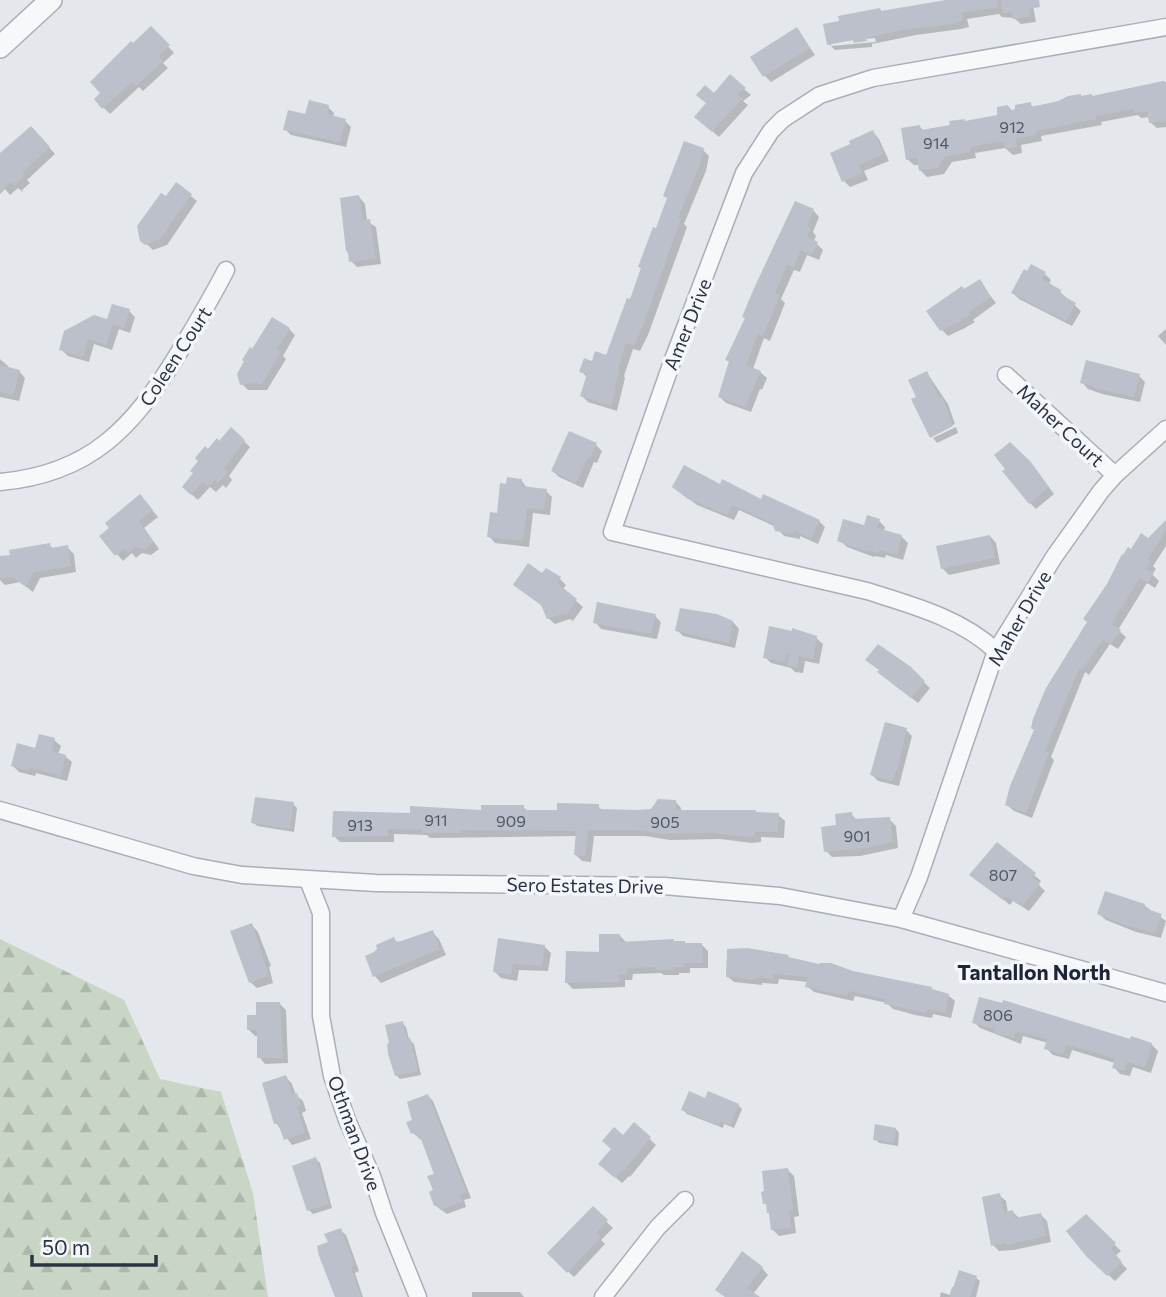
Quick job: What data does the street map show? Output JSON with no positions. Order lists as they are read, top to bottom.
{
  "streets": {
    "street": [
      "Amer Drive",
      "Coleen Court",
      "Maher Court",
      "Maher Drive",
      "Sero Estates Drive",
      "Othman Drive"
    ]
  },
  "crossings": [
    ["Amer Drive", "Maher Drive"],
    ["Maher Court", "Maher Drive"],
    ["Maher Drive", "Sero Estates Drive"],
    ["Sero Estates Drive", "Othman Drive"]
  ],
  "districts": ["Tantallon North"],
  "house_numbers": [
    "912",
    "914",
    "911",
    "909",
    "905",
    "913",
    "901",
    "807",
    "806"
  ],
  "scale_bar": "50 m"
}
